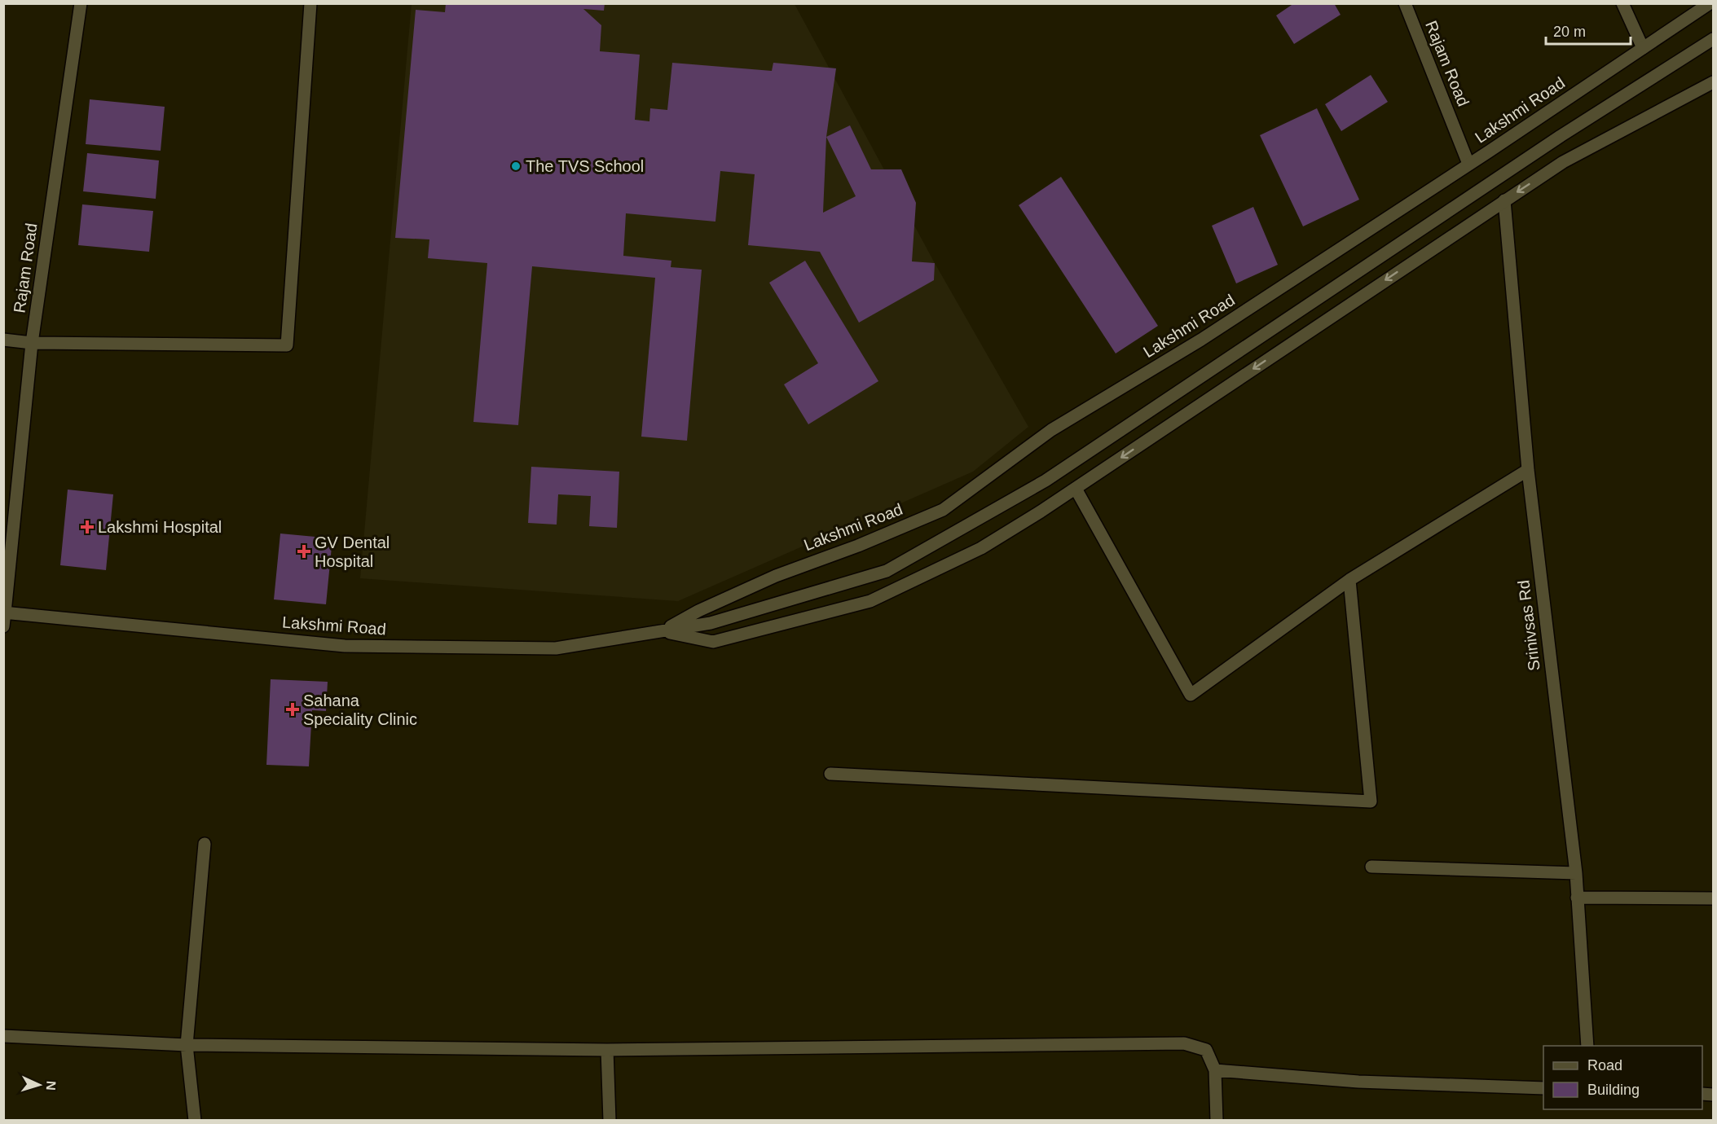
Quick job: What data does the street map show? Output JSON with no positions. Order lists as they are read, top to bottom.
{
  "streets": {
    "street": ["Rajam Road", "Lakshmi Road", "Srinivsas Rd"]
  },
  "crossings": [
    ["Rajam Road", "Lakshmi Road"],
    ["Lakshmi Road", "Srinivsas Rd"]
  ],
  "places": {
    "other": ["The TVS School"],
    "health": ["Lakshmi Hospital", "GV Dental Hospital", "Sahana Speciality Clinic"]
  },
  "legend": ["Road", "Building"],
  "scale_bar": "20 m",
  "north": "right"
}
